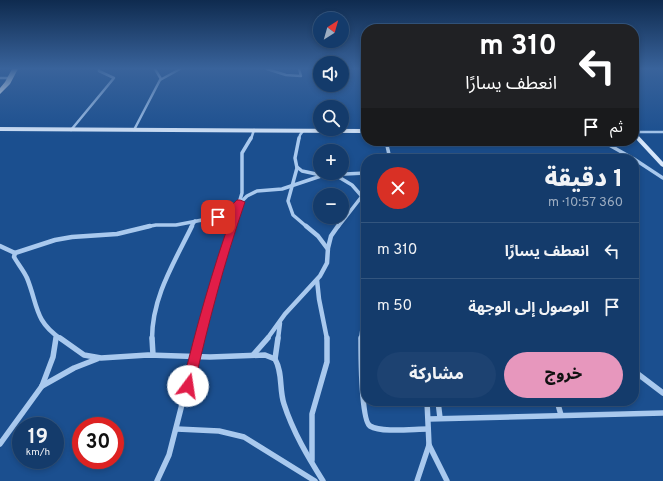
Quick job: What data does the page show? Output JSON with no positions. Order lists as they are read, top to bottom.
{
  "north": "top right",
  "page": {
    "map_buttons": ["+", "−"],
    "turn": ["310 m", "انعطف يسارًا"],
    "then": "ثم",
    "heading": ["1 دقيقة", "360 m · 10:57"],
    "list": [
      {
        "name": "انعطف يسارًا",
        "value": "310 m"
      },
      {
        "name": "الوصول إلى الوجهة",
        "value": "50 m"
      }
    ],
    "buttons": ["خروج", "مشاركة"],
    "speed": "19 km/h",
    "limit": "30"
  }
}
